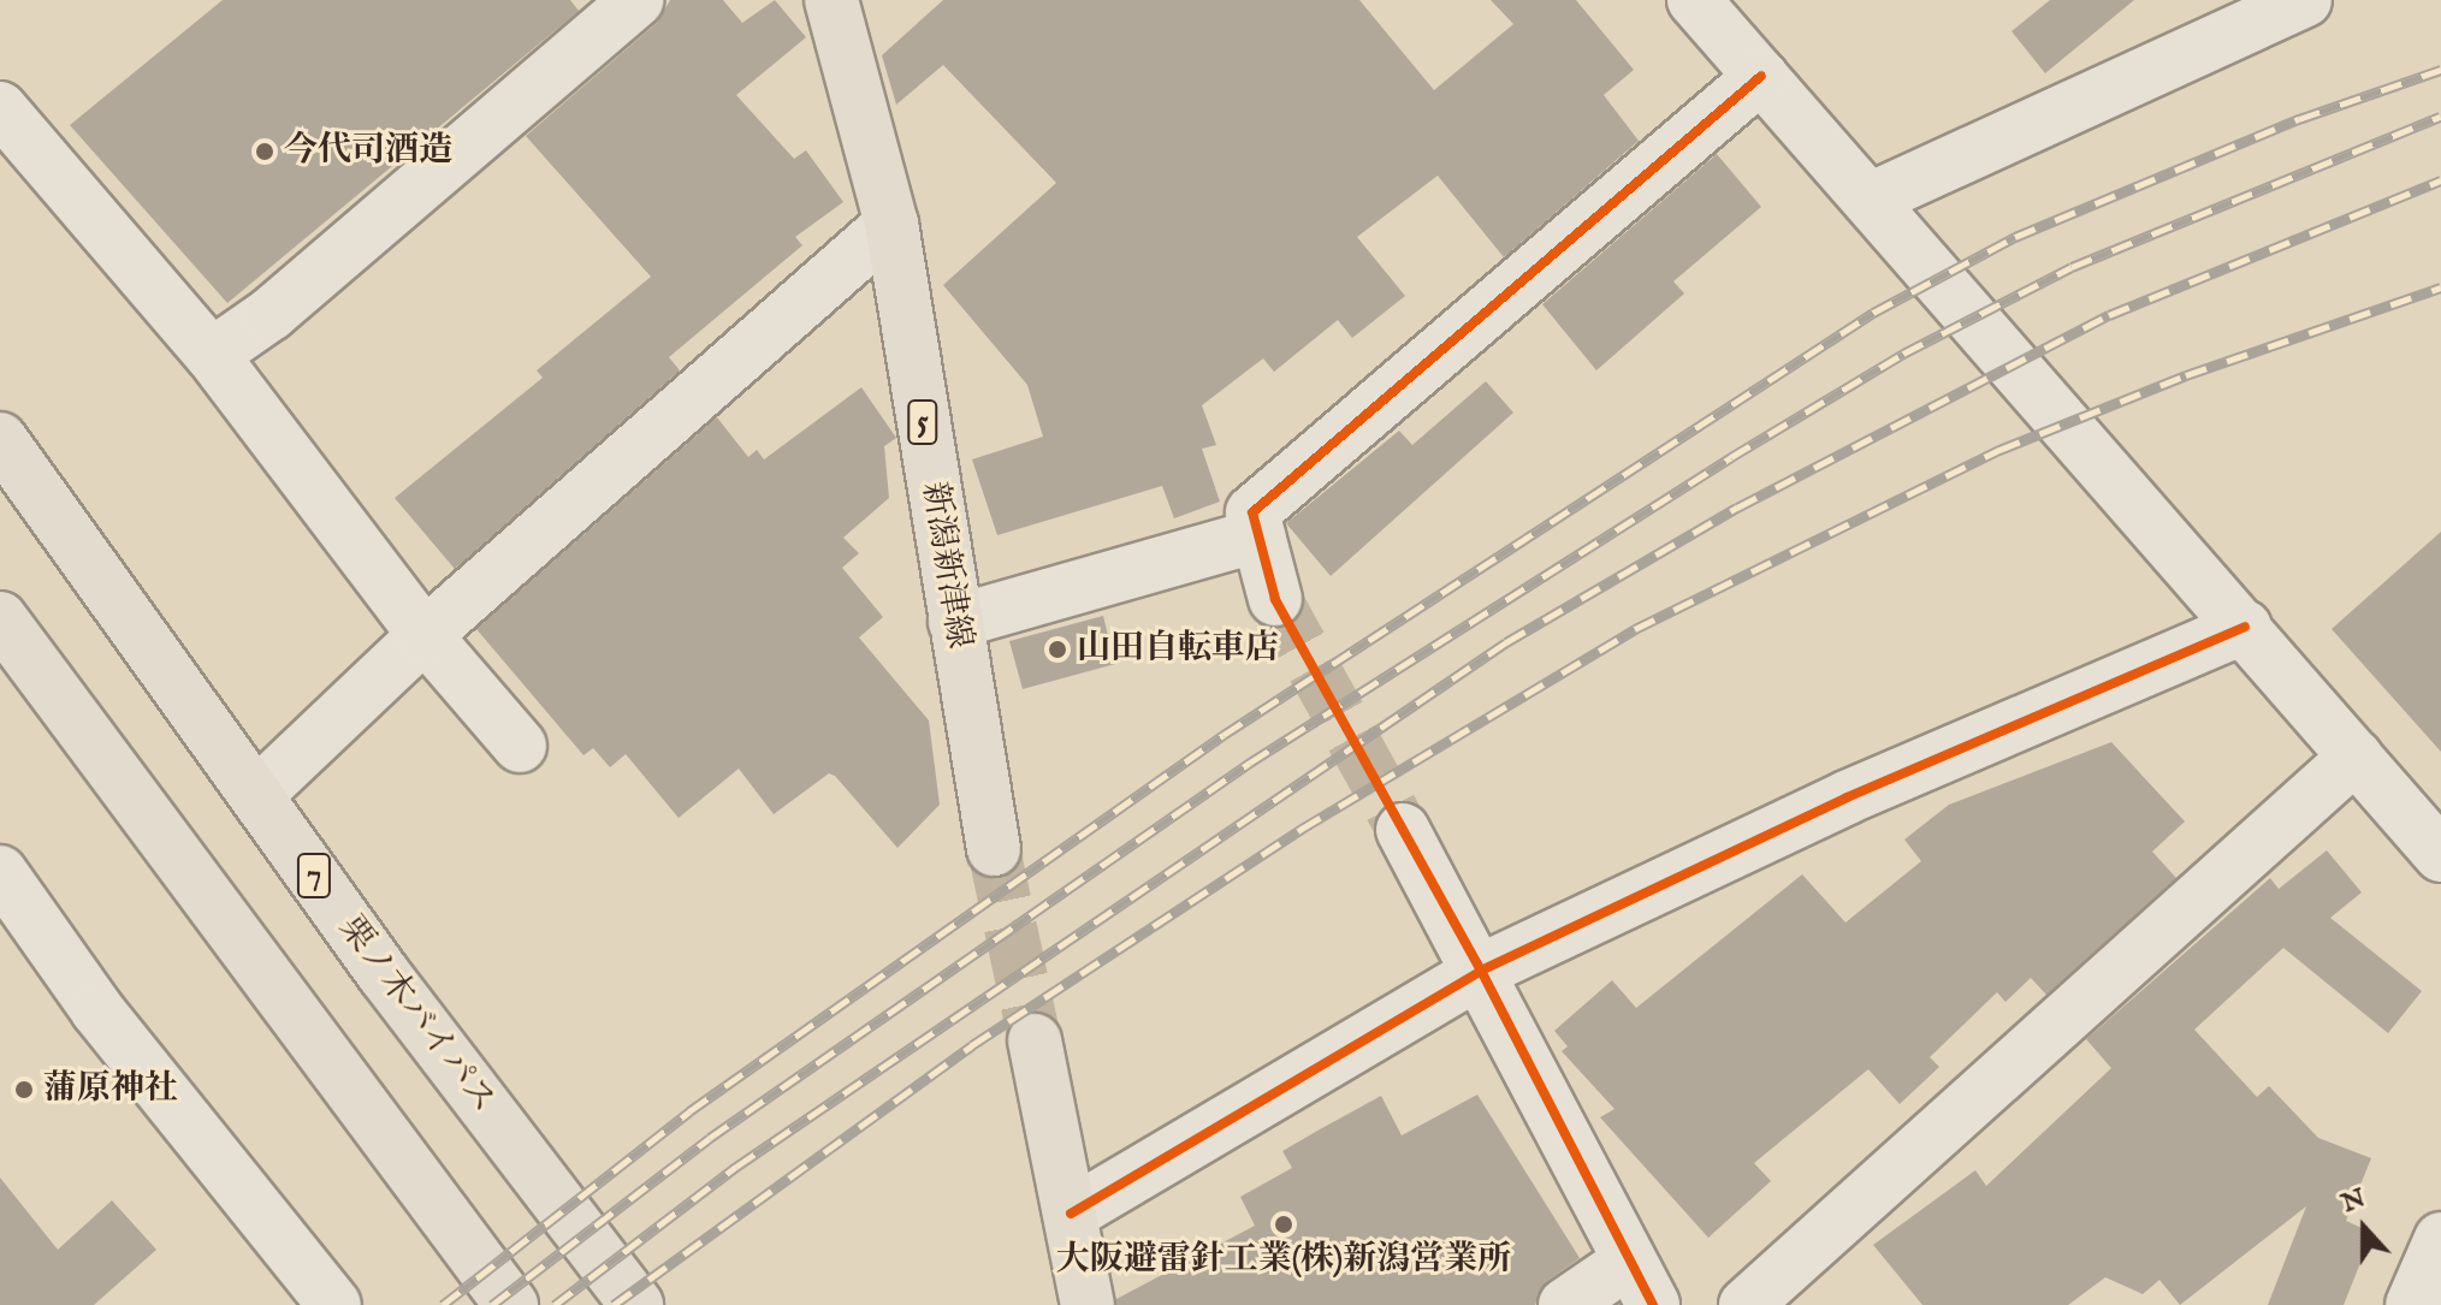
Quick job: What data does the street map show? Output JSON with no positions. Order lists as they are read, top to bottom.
{
  "streets": {
    "main road": [
      "5",
      "新潟新津線",
      "7",
      "栗ノ木バイパス"
    ]
  },
  "places": [
    "今代司酒造",
    "山田自転車店",
    "蒲原神社",
    "大阪避雷針工業(株)新潟営業所"
  ],
  "north": "top"
}
